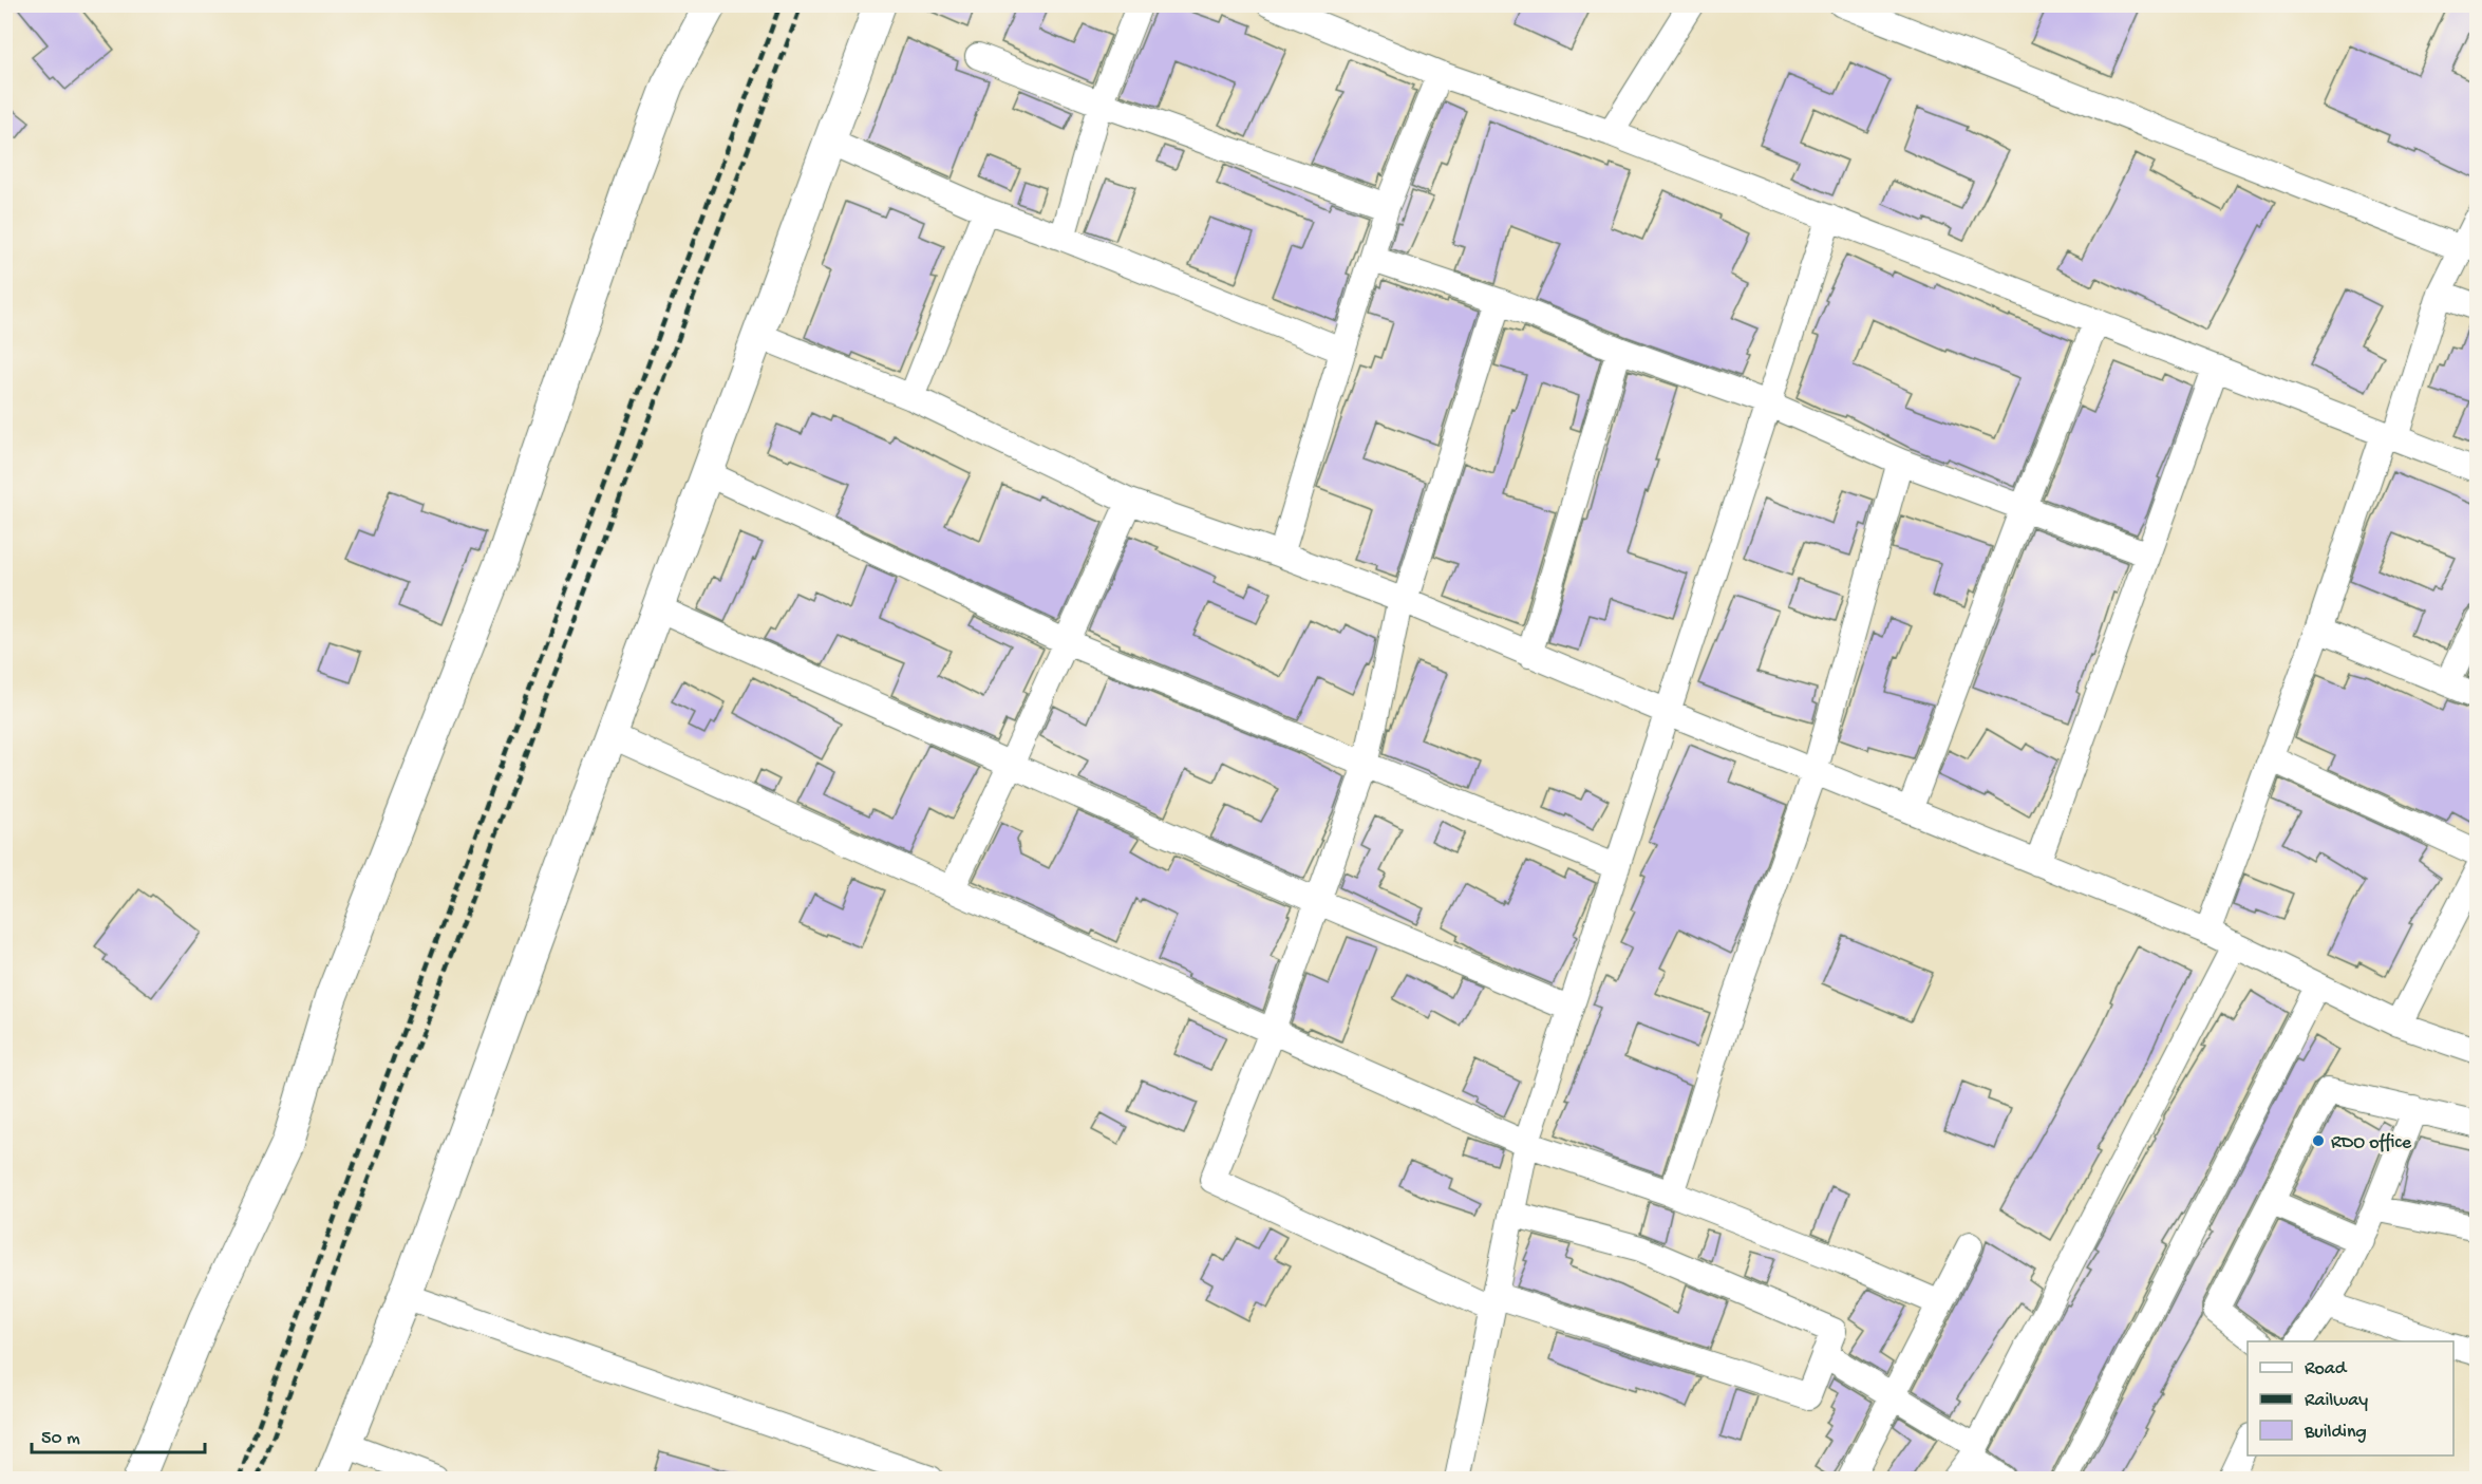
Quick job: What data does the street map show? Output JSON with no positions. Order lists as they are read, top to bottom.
{
  "places": ["RDO office"],
  "legend": ["Road", "Railway", "Building"],
  "scale_bar": "50 m"
}
